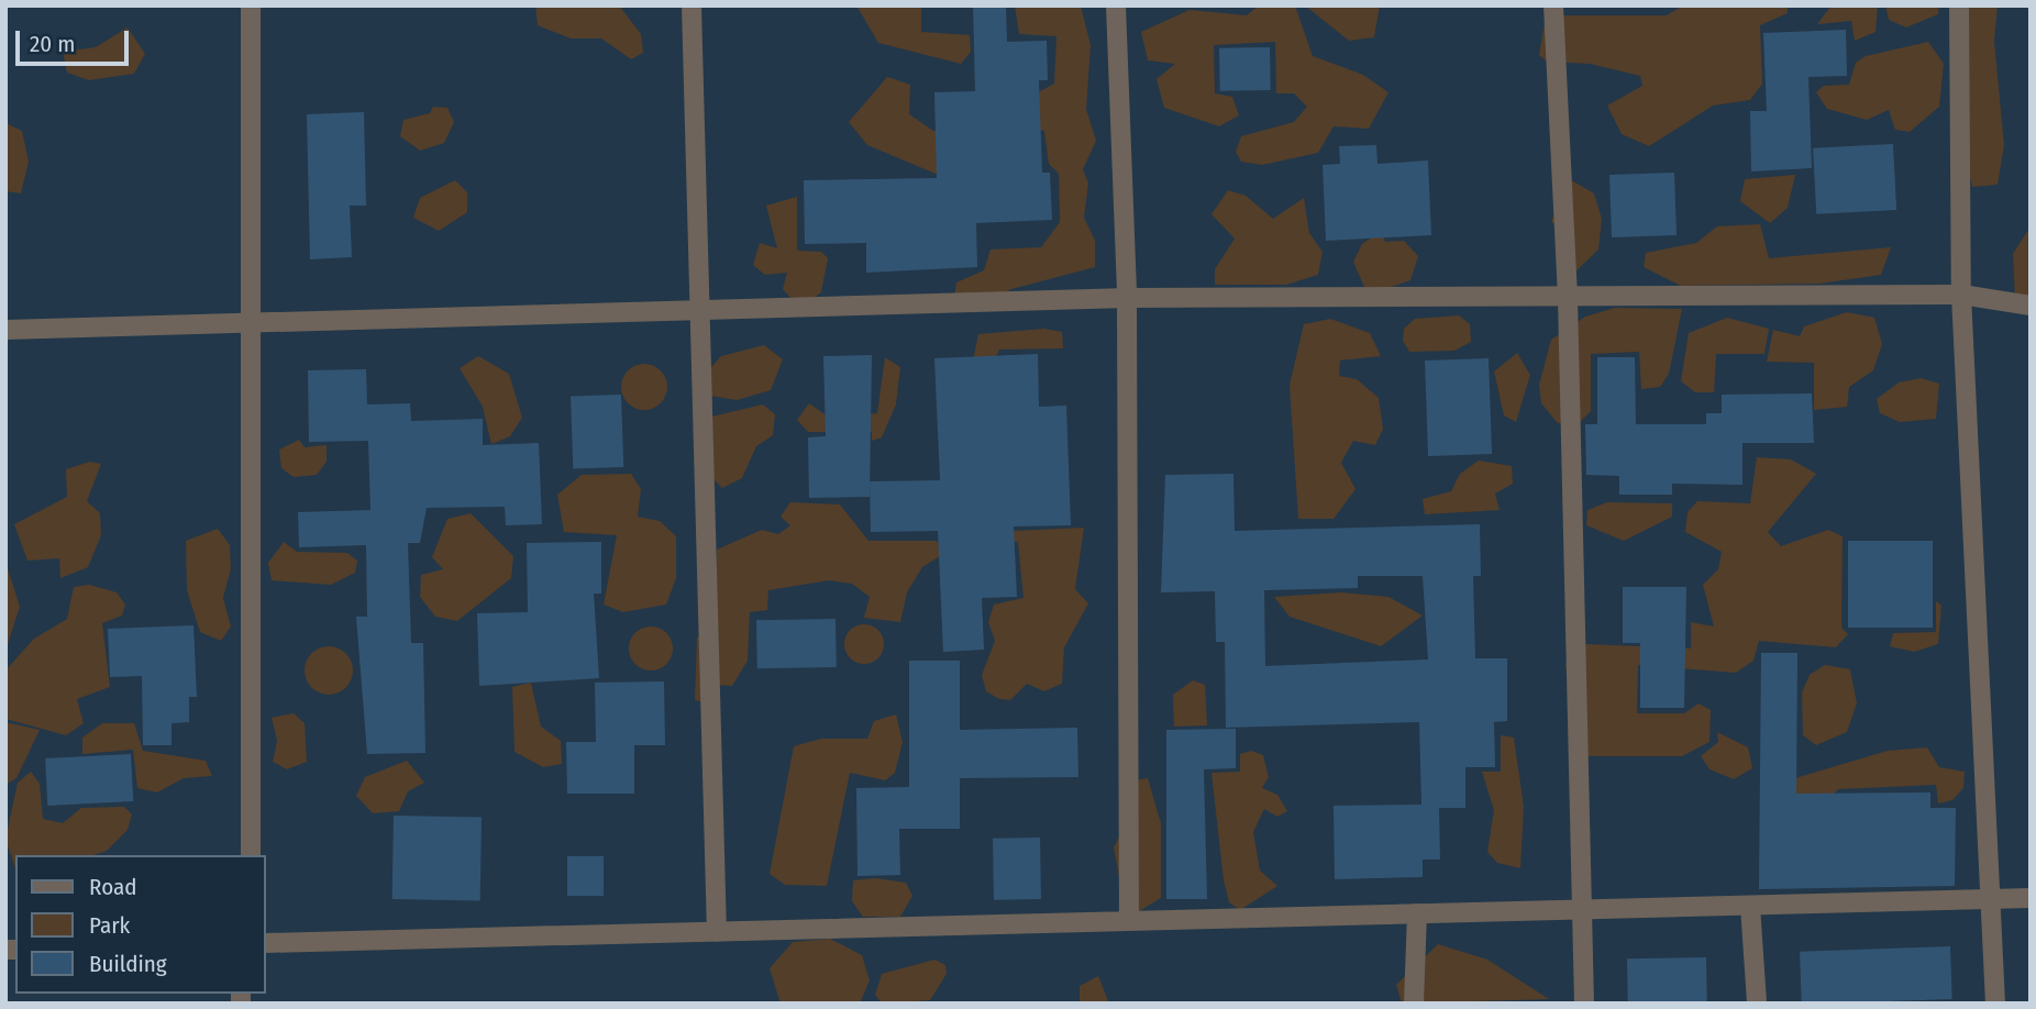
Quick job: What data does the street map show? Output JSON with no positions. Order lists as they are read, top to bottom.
{
  "legend": ["Road", "Park", "Building"],
  "scale_bar": "20 m"
}
